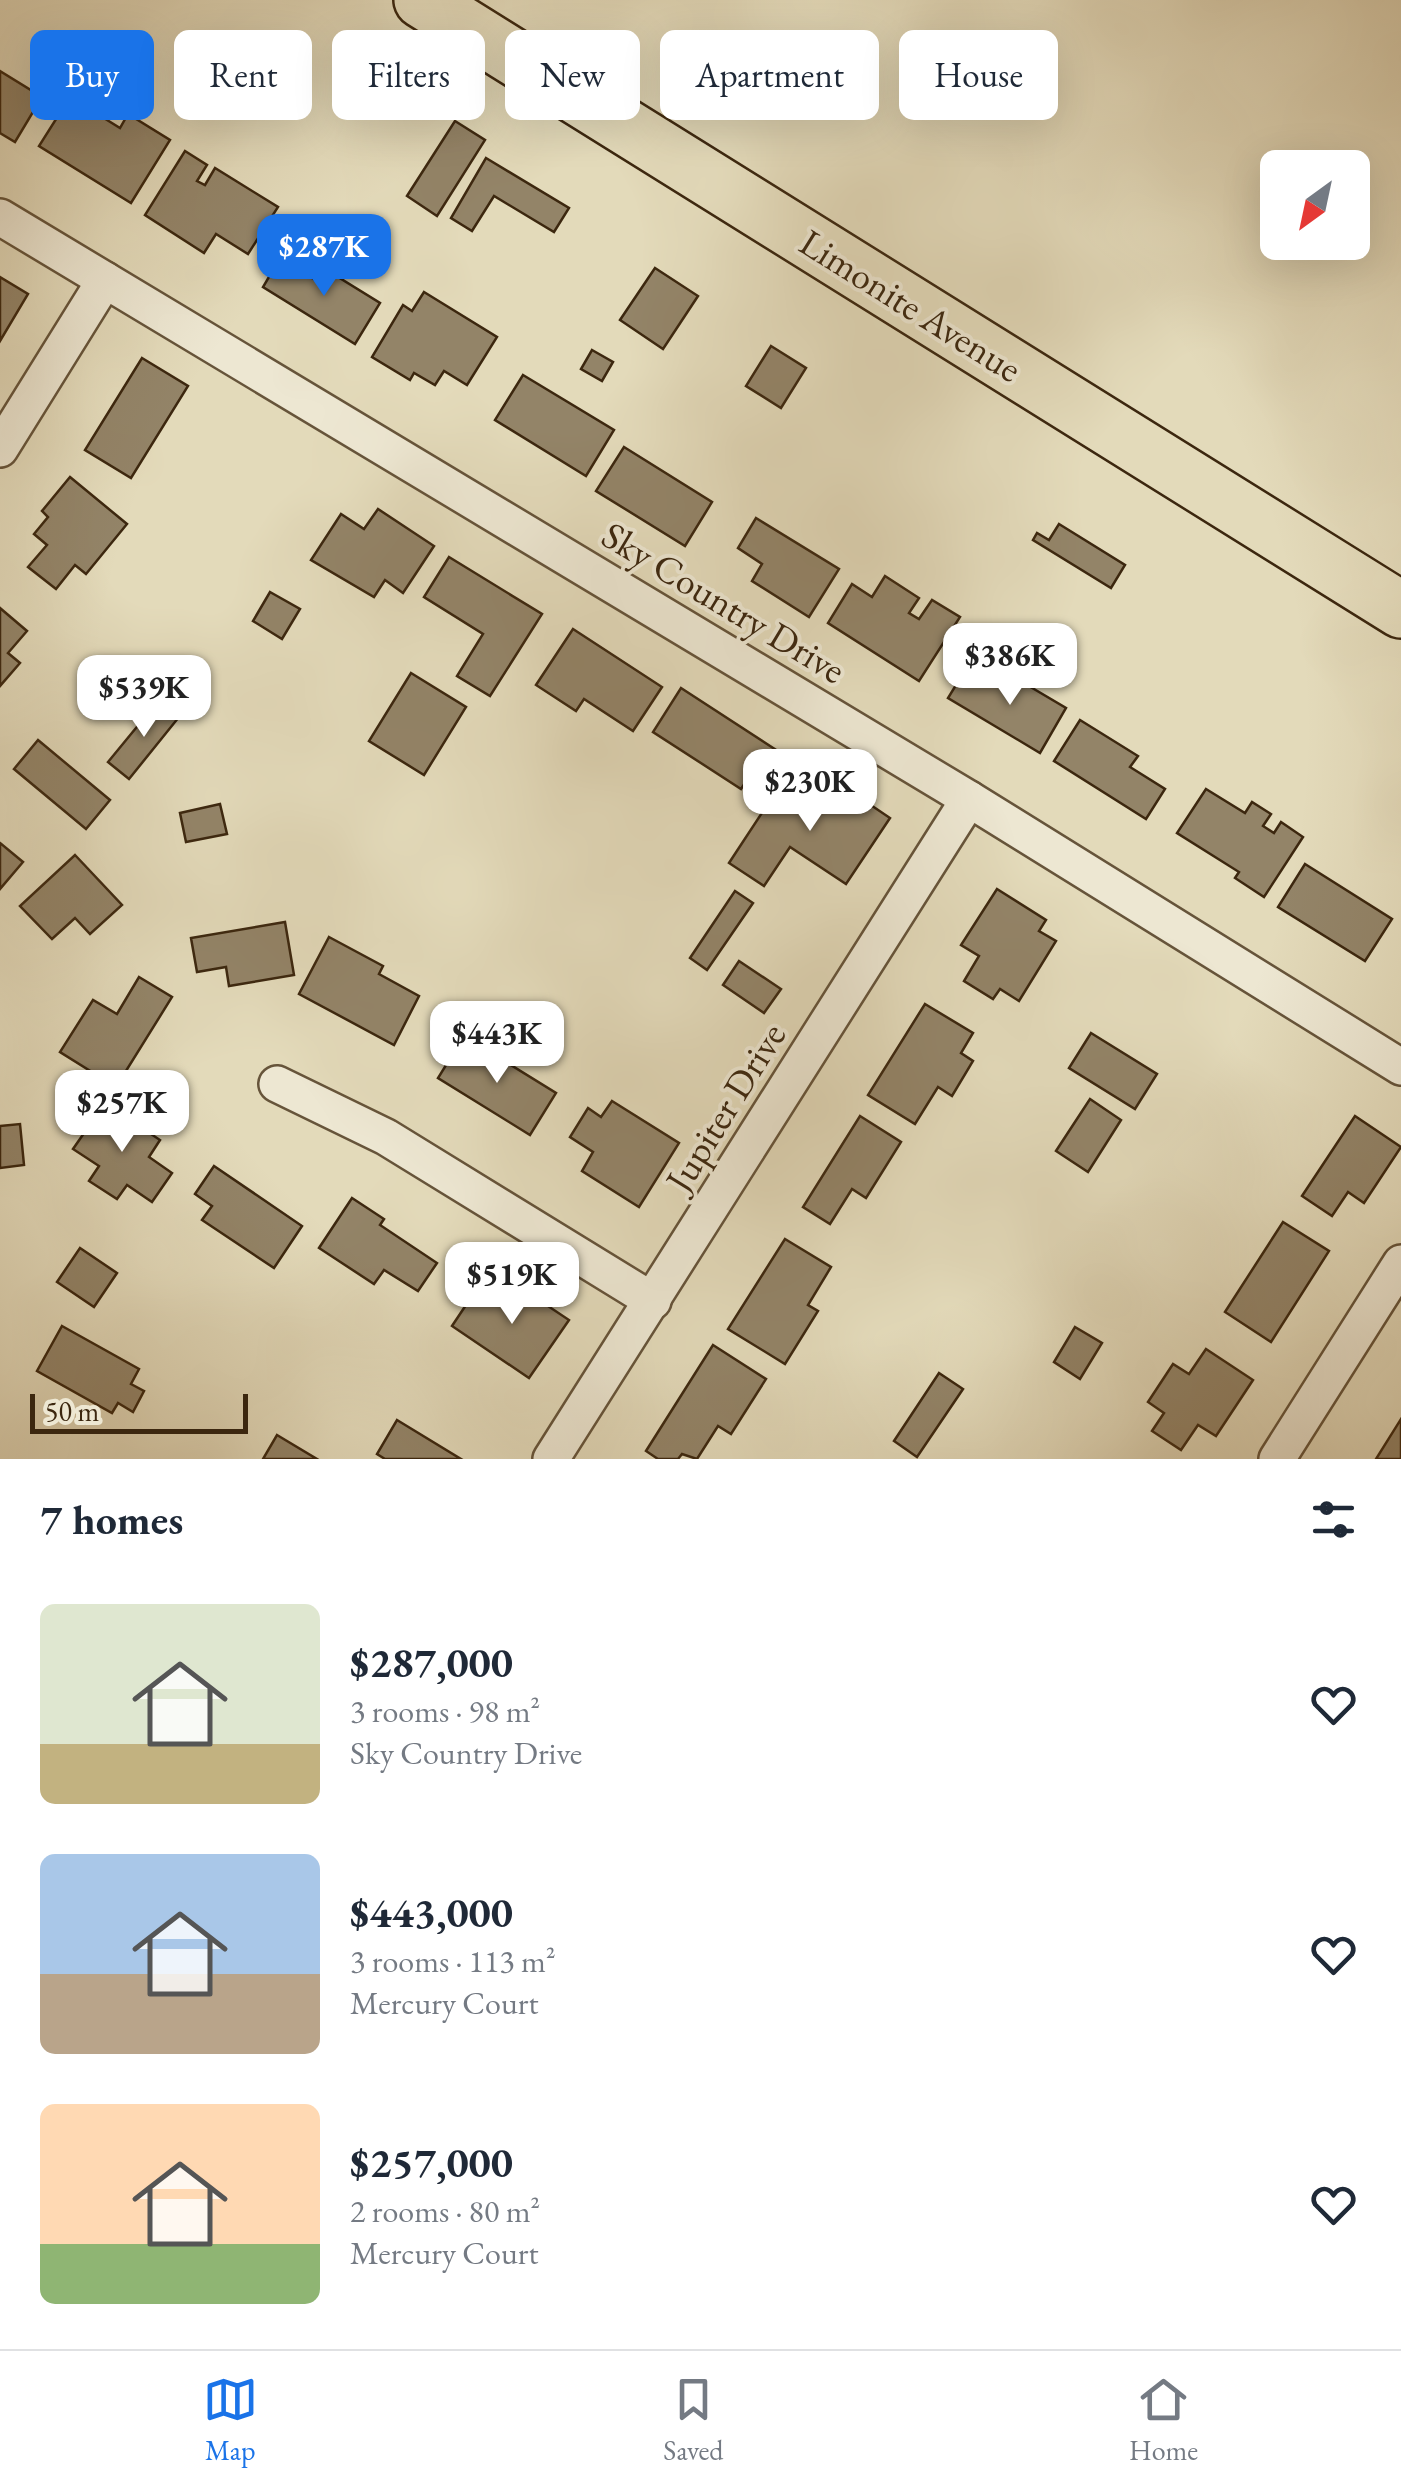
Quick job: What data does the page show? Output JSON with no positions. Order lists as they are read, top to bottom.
{
  "streets": {
    "main road": ["Limonite Avenue"],
    "street": ["Sky Country Drive", "Jupiter Drive"]
  },
  "crossings": [
    ["Sky Country Drive", "Jupiter Drive"]
  ],
  "scale_bar": "50 m",
  "north": "bottom left",
  "page": {
    "chip": [
      "Buy",
      "Rent",
      "Filters",
      "New",
      "Apartment",
      "House"
    ],
    "price": [
      "$287K",
      "$386K",
      "$539K",
      "$230K",
      "$443K",
      "$257K",
      "$519K"
    ],
    "scale": "50 m",
    "heading": "7 homes",
    "list": [
      {
        "name": "$287,000",
        "note": "3 rooms · 98 m² · Sky Country Drive"
      },
      {
        "name": "$443,000",
        "note": "3 rooms · 113 m² · Mercury Court"
      },
      {
        "name": "$257,000",
        "note": "2 rooms · 80 m² · Mercury Court"
      }
    ],
    "tabs": ["Map", "Saved", "Home"]
  }
}
